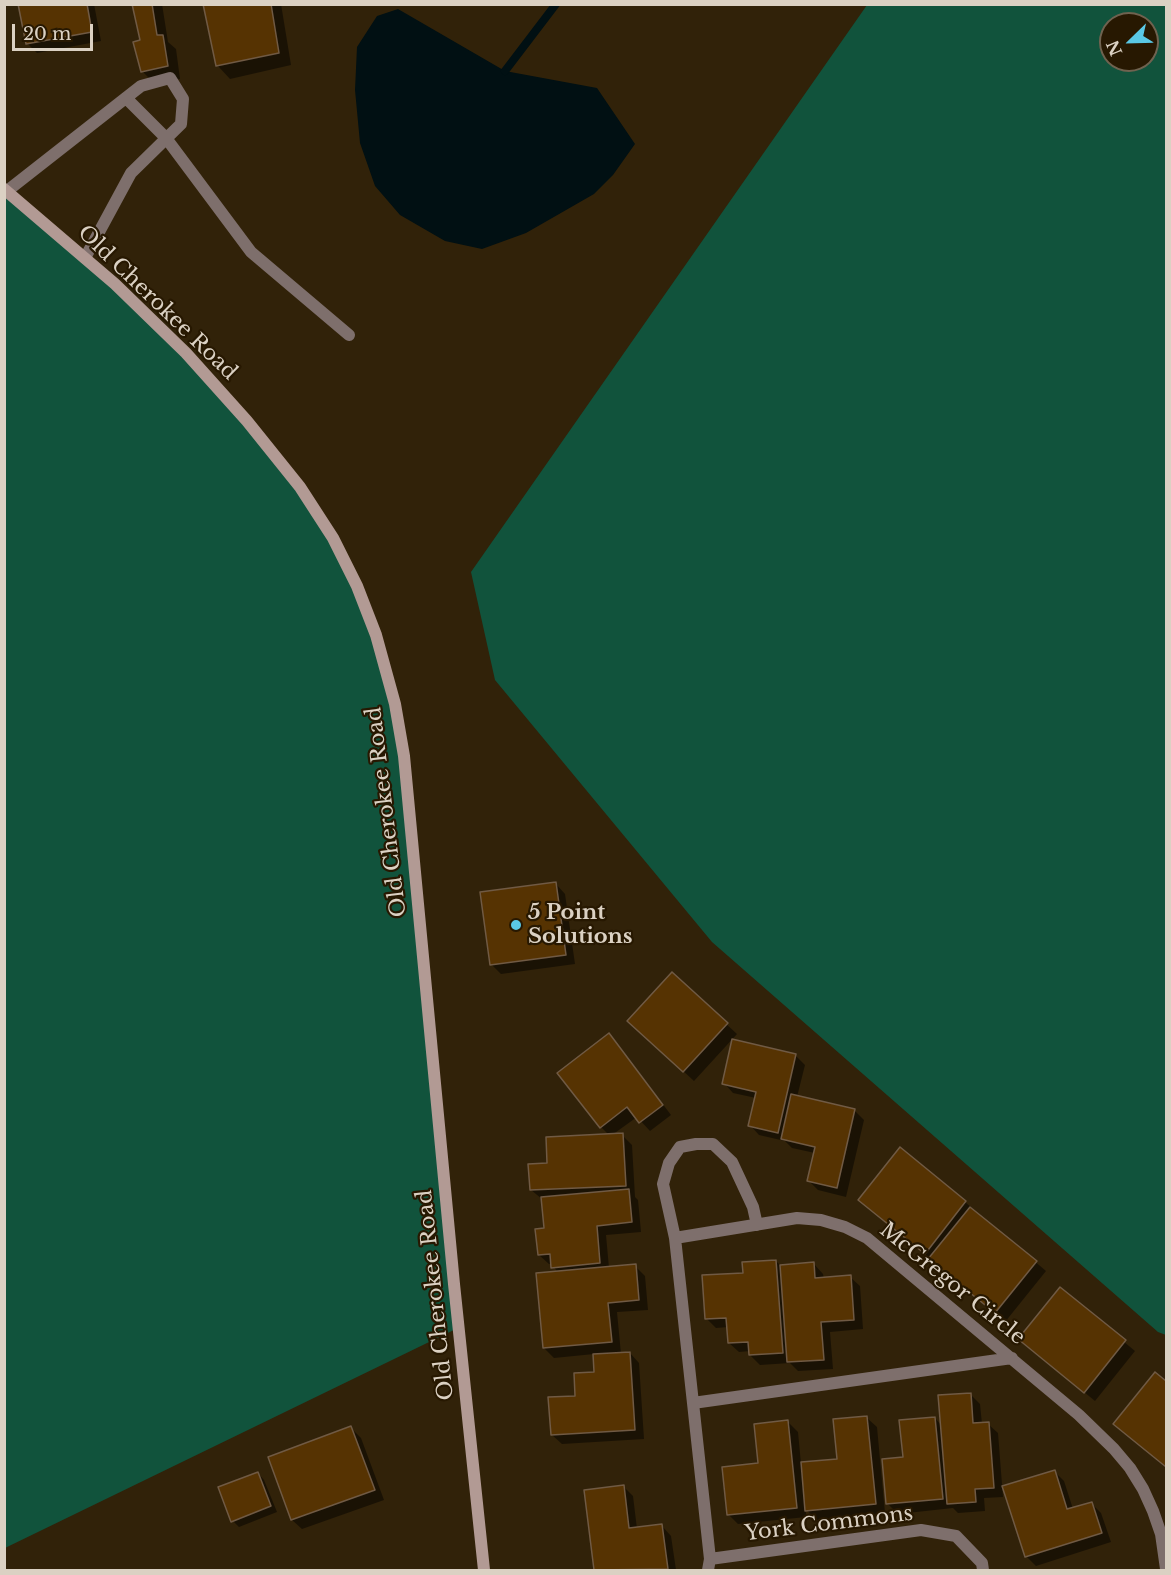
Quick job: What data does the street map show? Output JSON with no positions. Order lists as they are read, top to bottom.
{
  "streets": {
    "street": ["Old Cherokee Road", "McGregor Circle", "York Commons"]
  },
  "places": ["5 Point Solutions"],
  "scale_bar": "20 m",
  "north": "bottom left"
}
